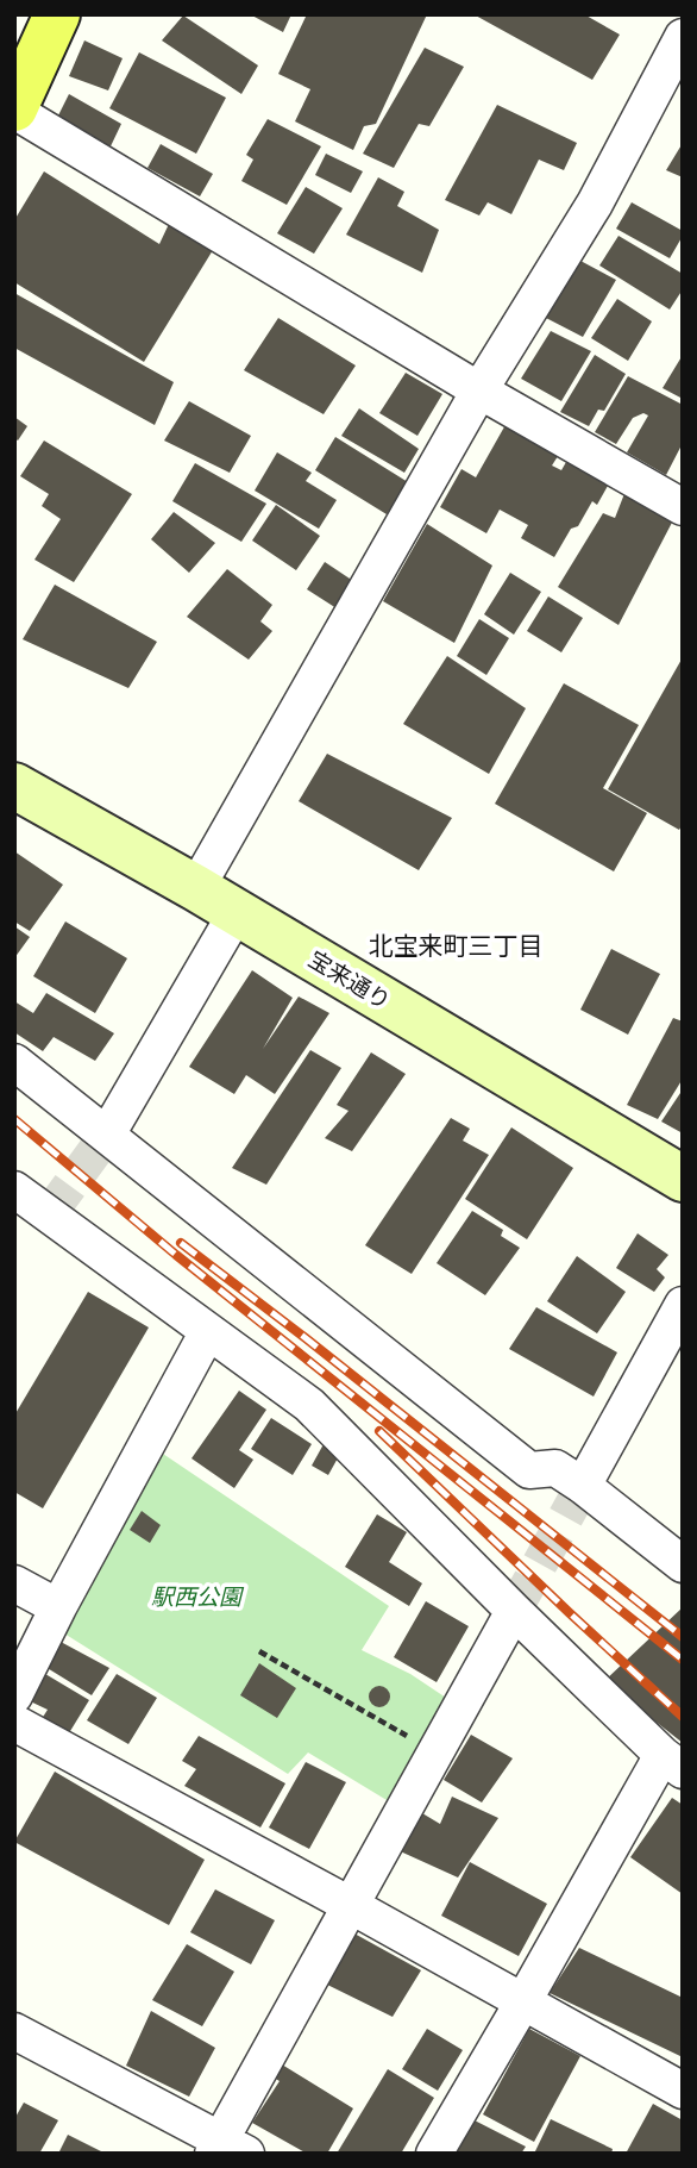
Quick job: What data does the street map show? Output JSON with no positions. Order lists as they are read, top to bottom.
{
  "streets": {
    "street": ["宝来通り"]
  },
  "districts": ["北宝来町三丁目"],
  "parks": ["駅西公園"]
}
